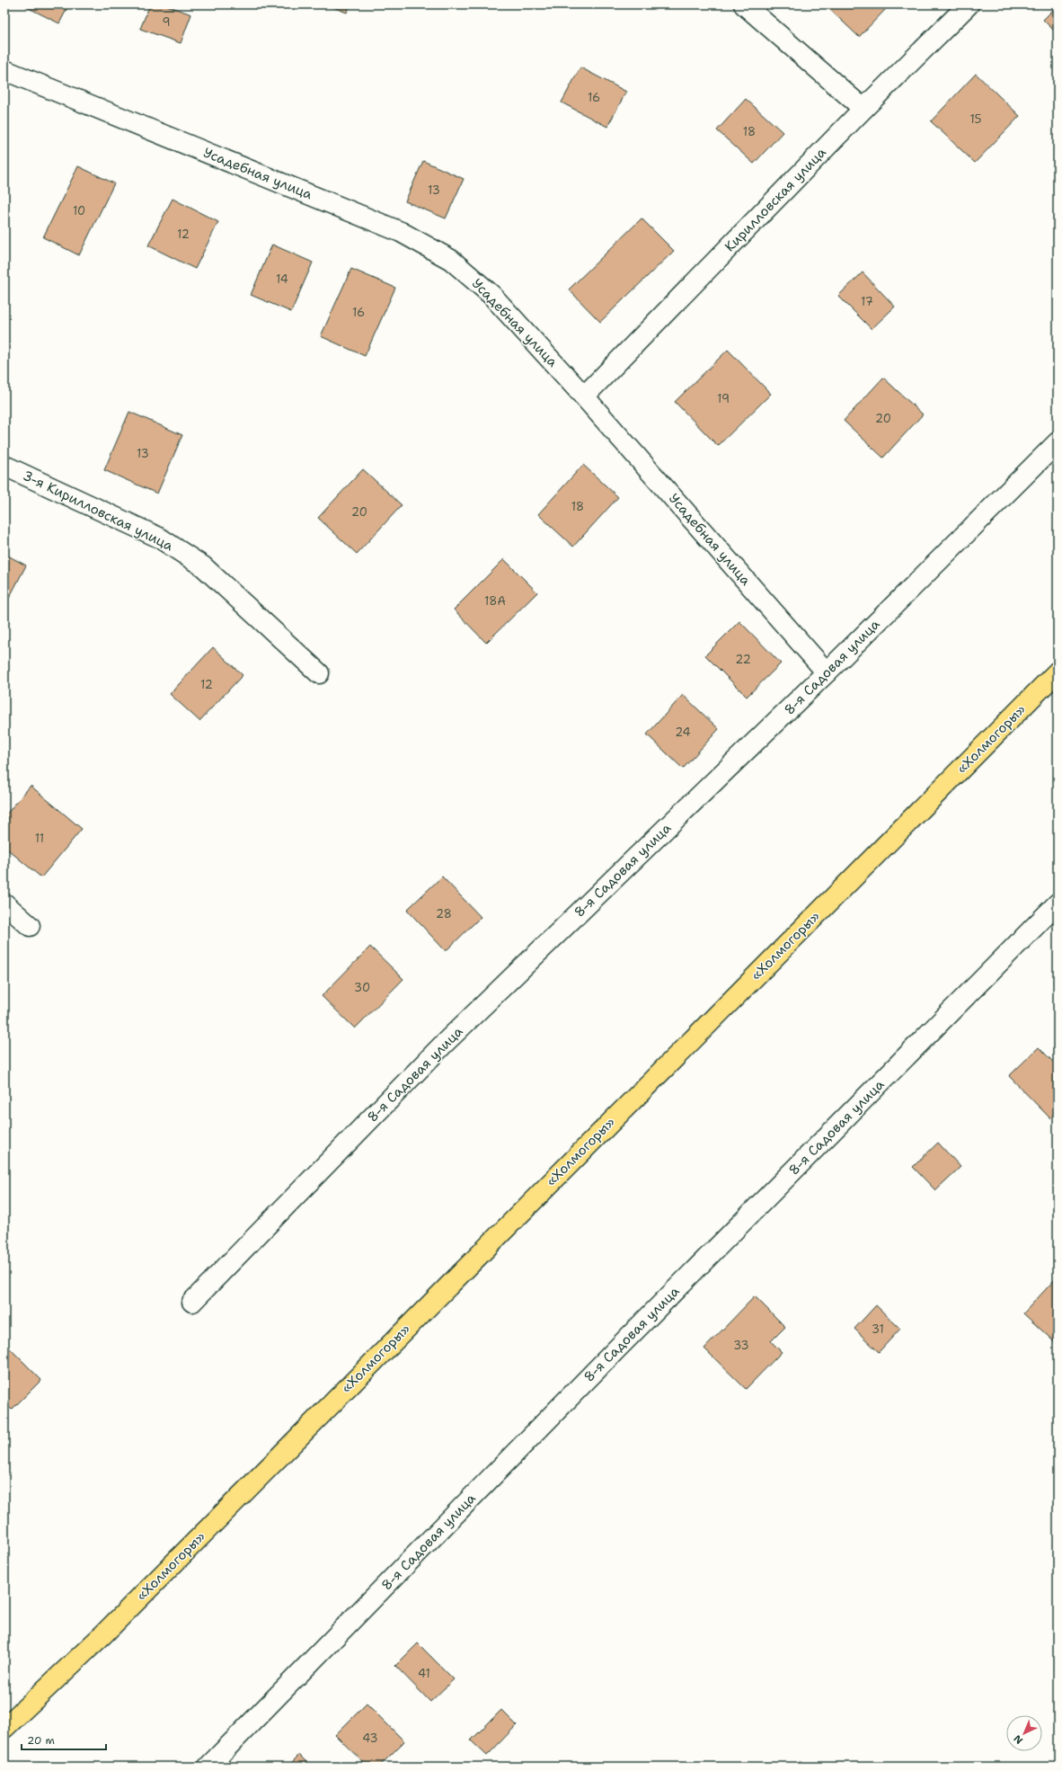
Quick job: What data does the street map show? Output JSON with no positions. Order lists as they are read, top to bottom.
{
  "streets": {
    "highway": ["«Холмогоры»"],
    "street": [
      "Усадебная улица",
      "Кирилловская улица",
      "3-я Кирилловская улица",
      "8-я Садовая улица"
    ]
  },
  "crossings": [
    ["Усадебная улица", "Кирилловская улица"],
    ["Усадебная улица", "8-я Садовая улица"]
  ],
  "house_numbers": [
    "9",
    "16",
    "15",
    "18",
    "13",
    "10",
    "12",
    "14",
    "17",
    "16",
    "19",
    "20",
    "13",
    "18",
    "20",
    "18А",
    "22",
    "12",
    "24",
    "11",
    "28",
    "30",
    "31",
    "33",
    "41",
    "43"
  ],
  "scale_bar": "20 m",
  "north": "bottom left"
}
